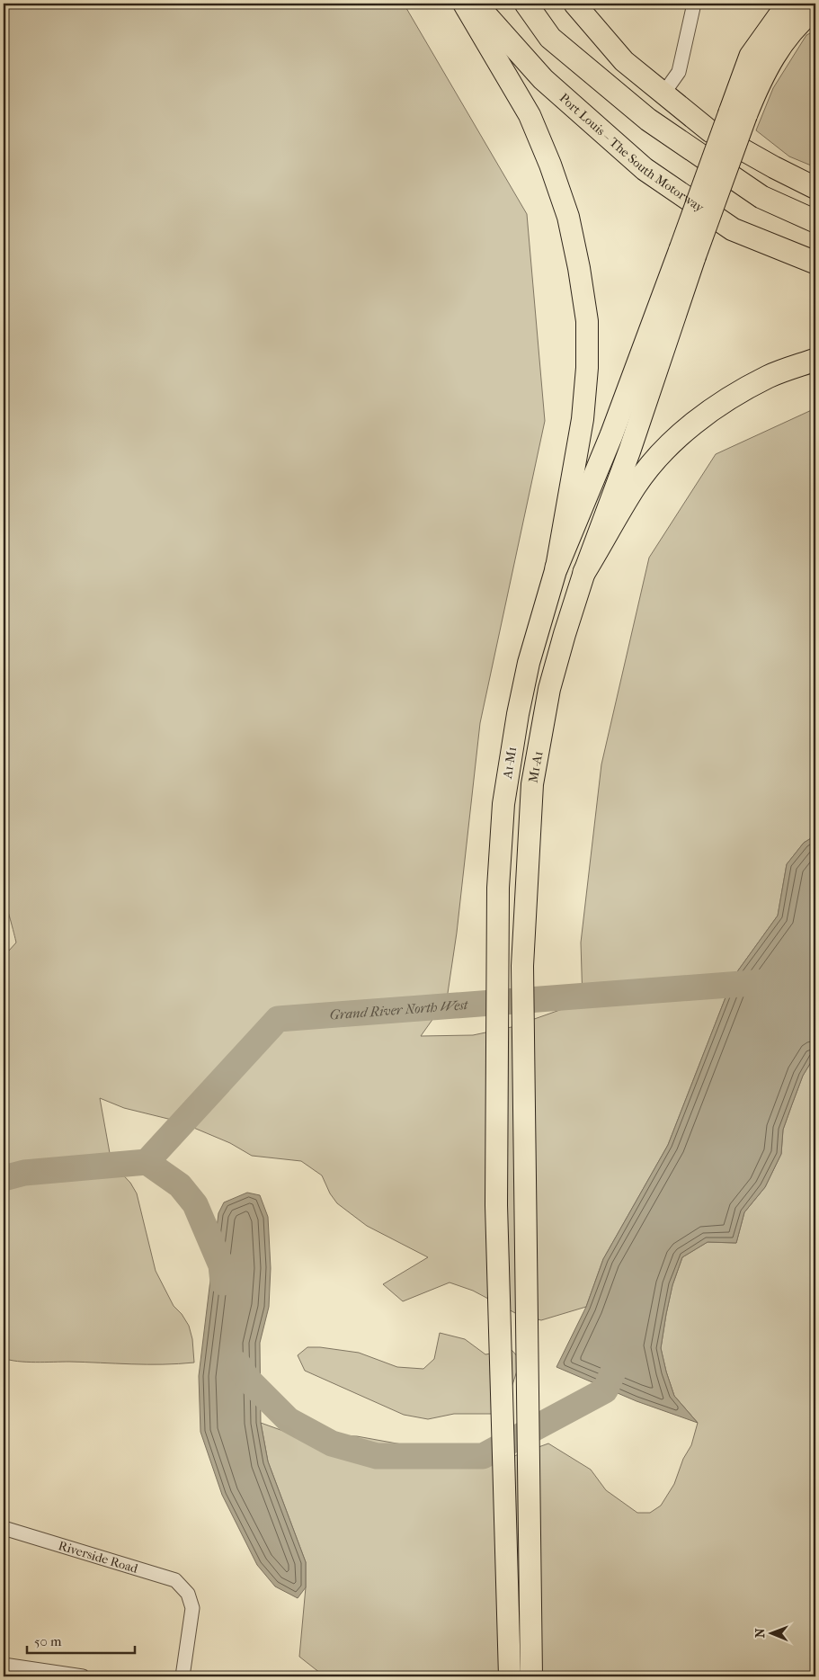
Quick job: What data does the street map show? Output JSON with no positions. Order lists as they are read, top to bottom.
{
  "streets": {
    "highway": ["Port Louis – The South Motorway"],
    "main road": ["A1-M1", "M1-A1"],
    "street": ["Riverside Road"]
  },
  "water": ["Grand River North West"],
  "scale_bar": "50 m",
  "north": "left"
}
